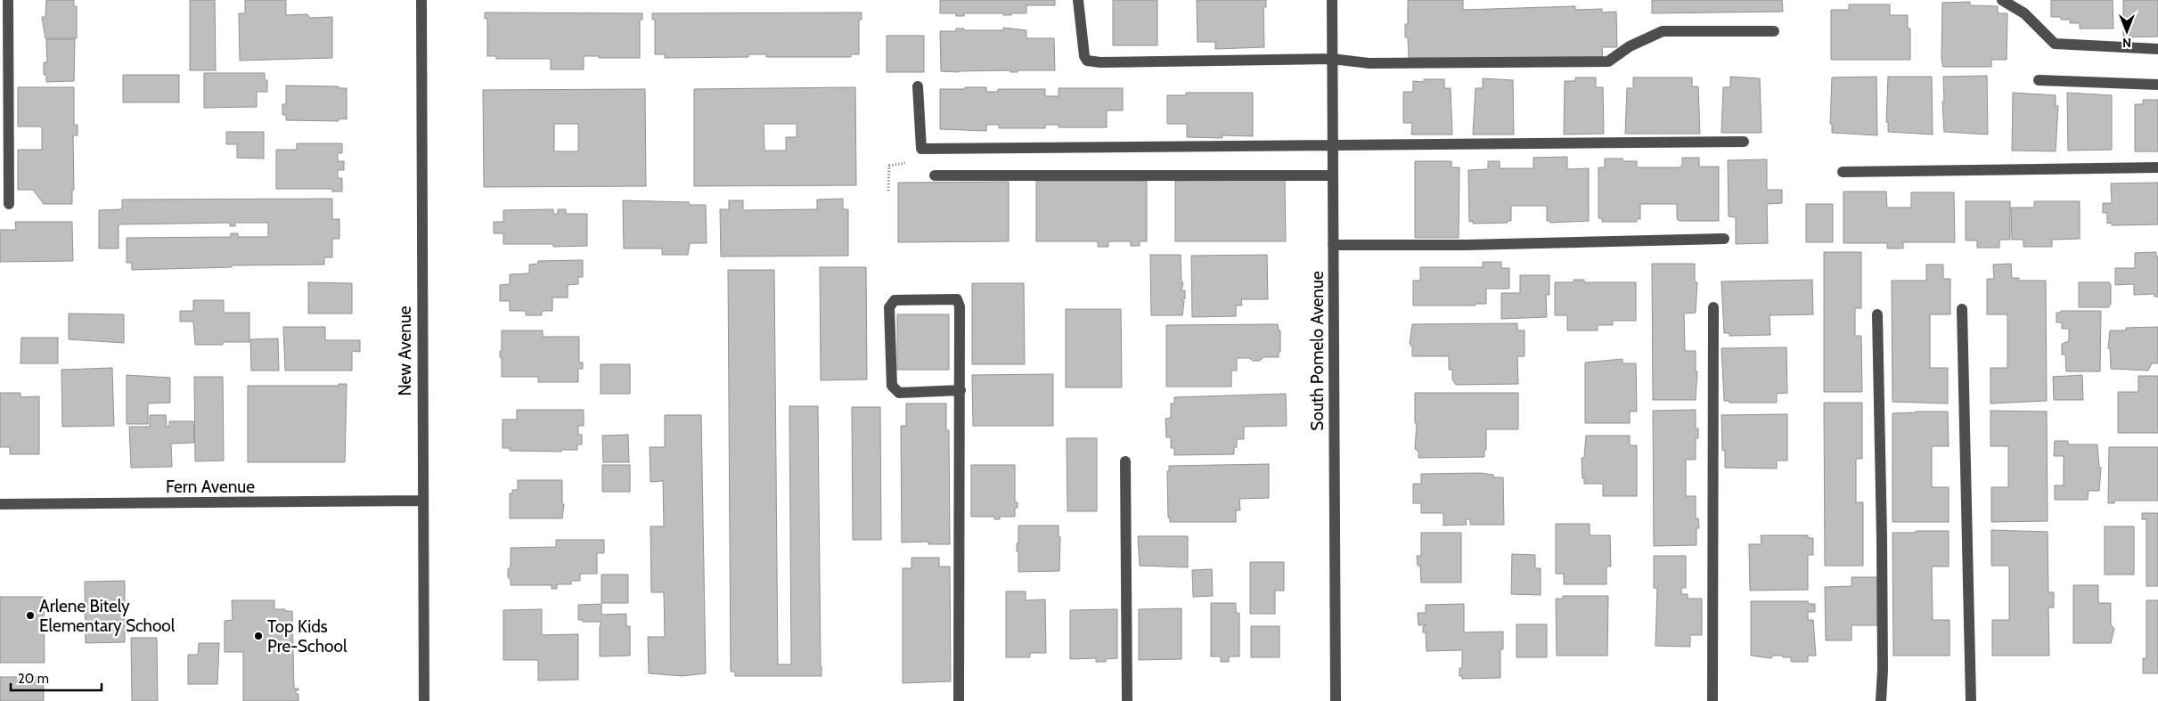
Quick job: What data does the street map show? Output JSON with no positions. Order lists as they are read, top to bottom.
{
  "streets": {
    "street": ["New Avenue", "South Pomelo Avenue", "Fern Avenue"]
  },
  "crossings": [
    ["New Avenue", "Fern Avenue"]
  ],
  "places": ["Arlene Bitely Elementary School", "Top Kids Pre-School"],
  "scale_bar": "20 m",
  "north": "bottom"
}
